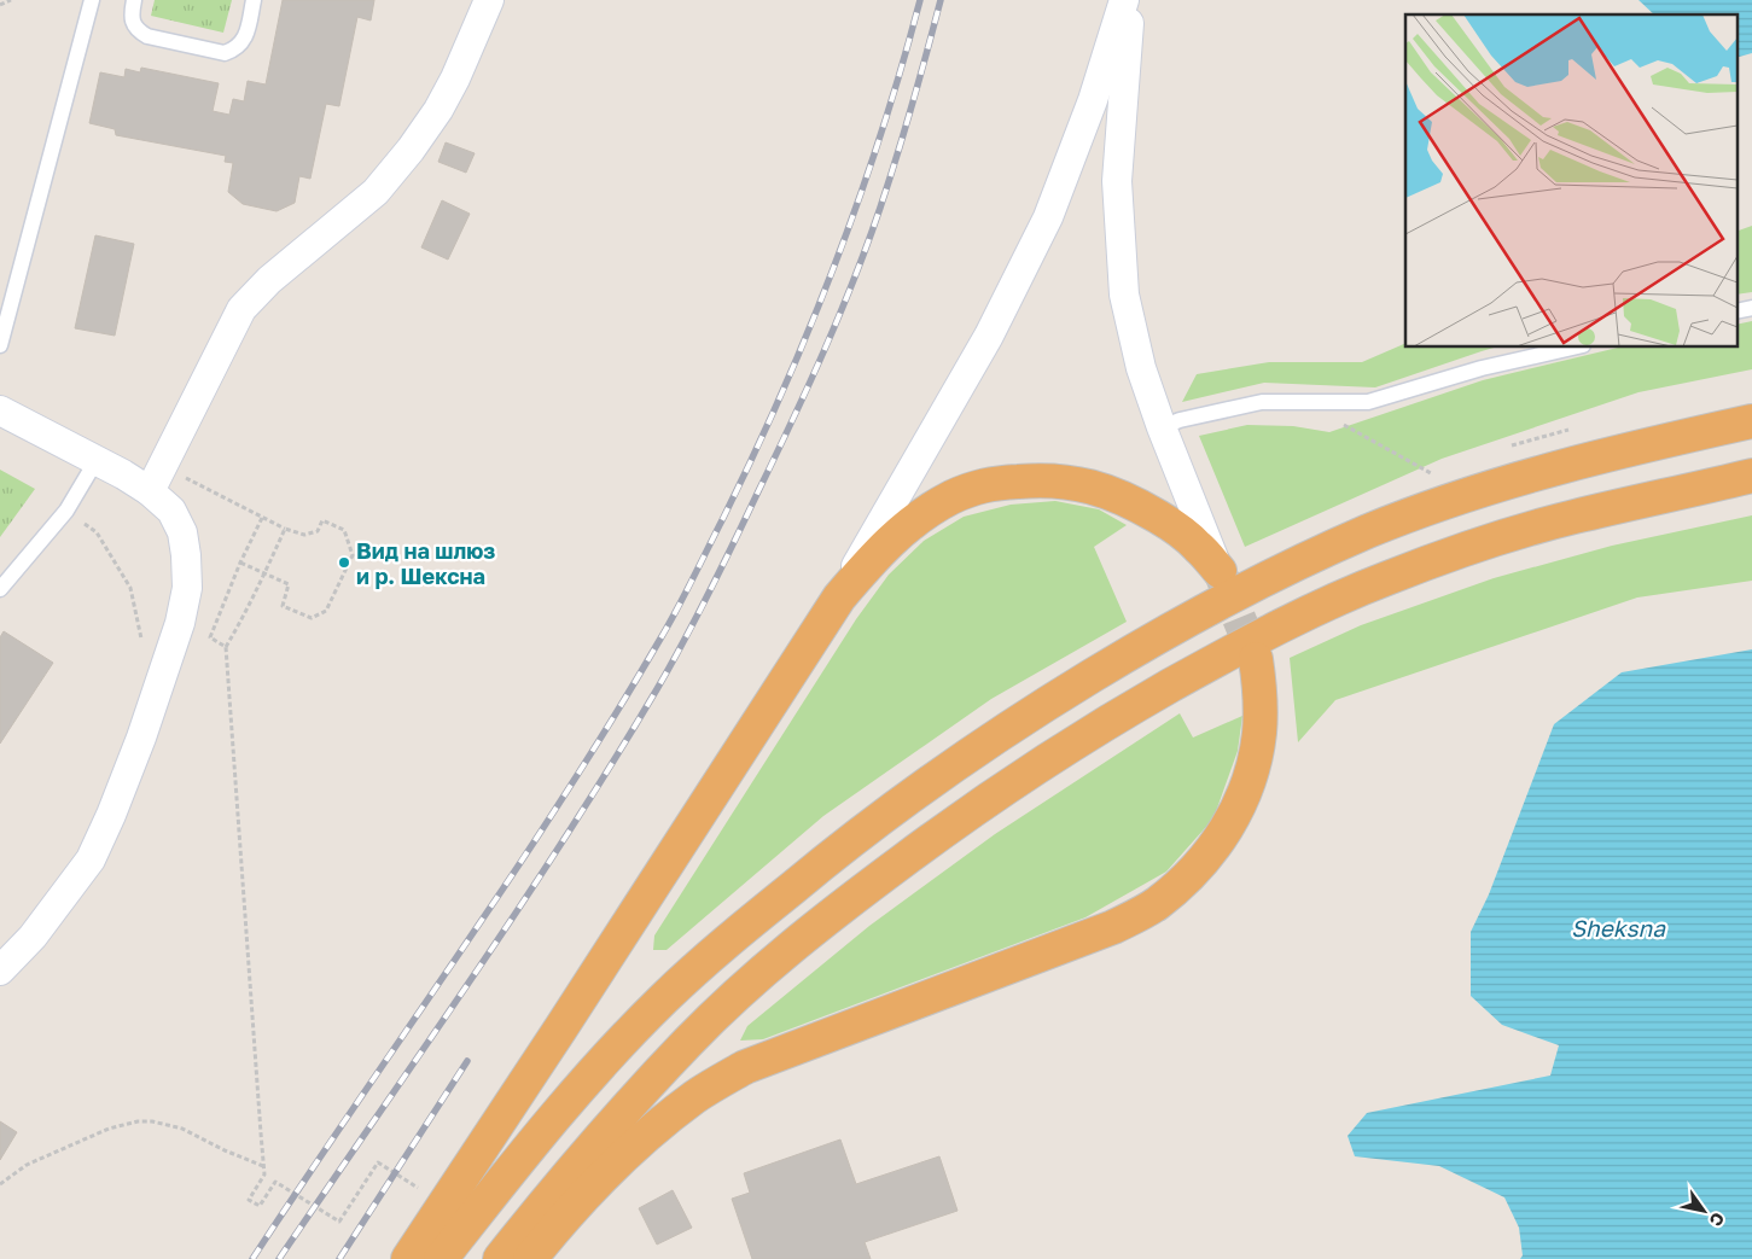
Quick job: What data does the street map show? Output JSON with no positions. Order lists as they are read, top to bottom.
{
  "water": ["Sheksna"],
  "places": ["Вид на шлюз и р. Шексна"],
  "north": "bottom right"
}
